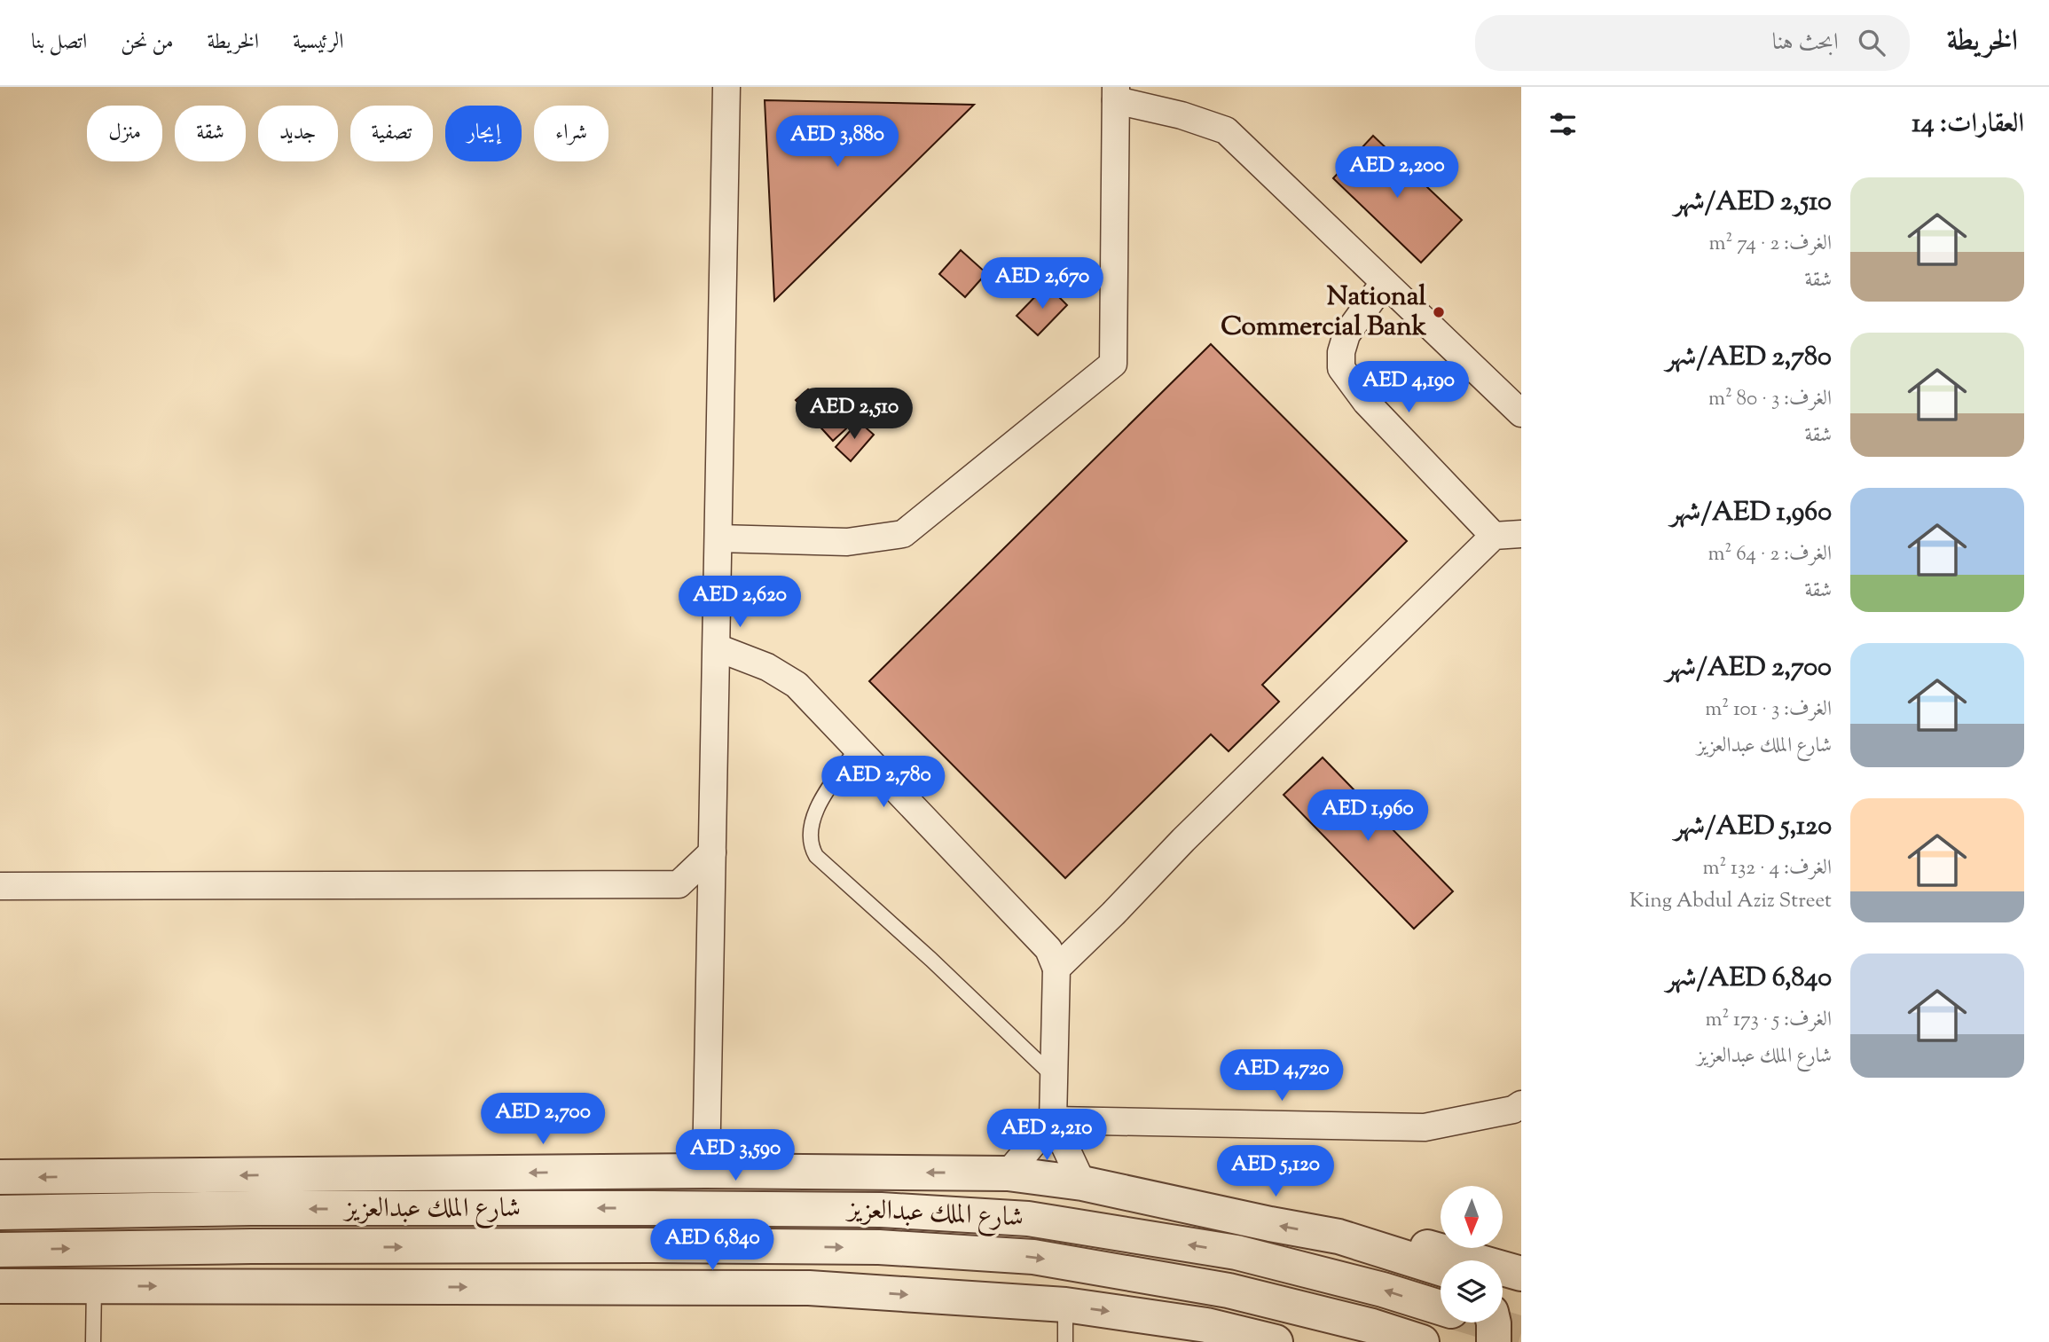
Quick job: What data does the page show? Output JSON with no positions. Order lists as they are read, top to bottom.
{
  "streets": {
    "street": ["شارع الملك عبدالعزيز"]
  },
  "places": ["National Commercial Bank"],
  "north": "bottom",
  "page": {
    "header": "الخريطة",
    "search": "ابحث هنا",
    "nav": [
      "الرئيسية",
      "الخريطة",
      "من نحن",
      "اتصل بنا"
    ],
    "heading": "العقارات: 14",
    "chip": [
      "شراء",
      "إيجار",
      "تصفية",
      "جديد",
      "شقة",
      "منزل"
    ],
    "price": [
      "AED 3,880",
      "AED 2,200",
      "AED 2,670",
      "AED 4,190",
      "AED 2,510",
      "AED 2,620",
      "AED 2,780",
      "AED 1,960",
      "AED 4,720",
      "AED 2,700",
      "AED 2,210",
      "AED 3,590",
      "AED 5,120",
      "AED 6,840"
    ],
    "list": [
      {
        "name": "AED 2,510/شهر",
        "note": "الغرف: 2 · 74 m² · شقة"
      },
      {
        "name": "AED 2,780/شهر",
        "note": "الغرف: 3 · 80 m² · شقة"
      },
      {
        "name": "AED 1,960/شهر",
        "note": "الغرف: 2 · 64 m² · شقة"
      },
      {
        "name": "AED 2,700/شهر",
        "note": "الغرف: 3 · 101 m² · شارع الملك عبدالعزيز"
      },
      {
        "name": "AED 5,120/شهر",
        "note": "الغرف: 4 · 132 m² · King Abdul Aziz Street"
      },
      {
        "name": "AED 6,840/شهر",
        "note": "الغرف: 5 · 173 m² · شارع الملك عبدالعزيز"
      }
    ]
  }
}
